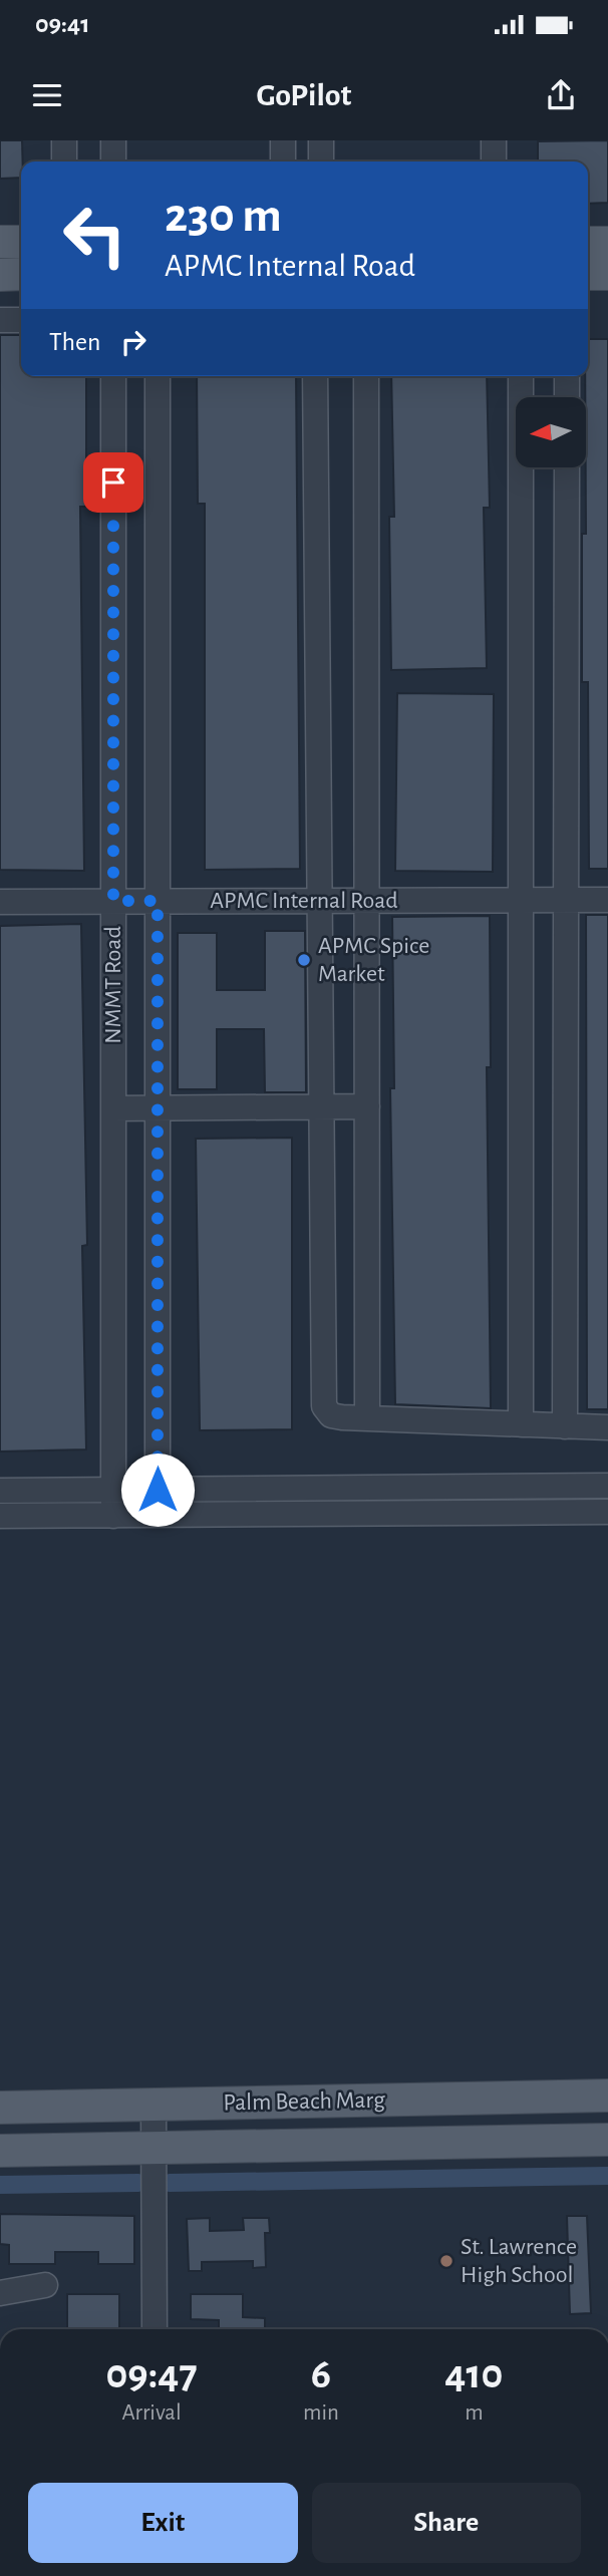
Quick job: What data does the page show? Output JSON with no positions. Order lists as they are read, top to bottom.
{
  "streets": {
    "main road": ["Palm Beach Marg"],
    "street": ["APMC Internal Road", "NMMT Road"]
  },
  "crossings": [
    ["APMC Internal Road", "NMMT Road"]
  ],
  "places": ["APMC Spice Market", "St. Lawrence High School"],
  "north": "left",
  "page": {
    "status": "09:41",
    "header": "GoPilot",
    "turn": ["230 m", "APMC Internal Road"],
    "then": "Then",
    "eta": [
      "09:47",
      "Arrival",
      "6",
      "min",
      "410",
      "m"
    ],
    "buttons": ["Exit", "Share"]
  }
}
